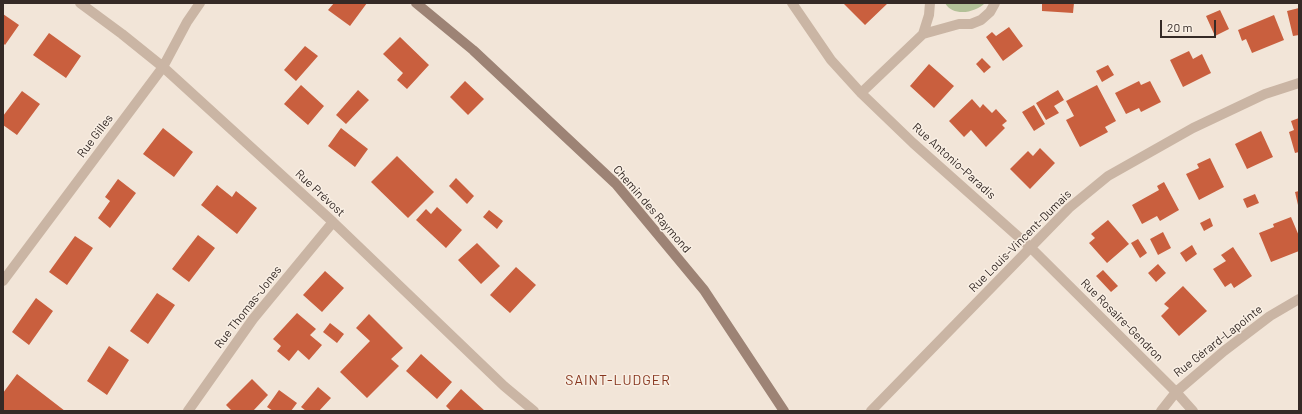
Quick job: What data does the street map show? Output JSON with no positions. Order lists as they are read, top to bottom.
{
  "streets": {
    "street": [
      "Rue Gilles",
      "Rue Antonio-Paradis",
      "Rue Prévost",
      "Chemin des Raymond",
      "Rue Louis-Vincent-Dumais",
      "Rue Thomas-Jones",
      "Rue Rosaire-Gendron",
      "Rue Gérard-Lapointe"
    ]
  },
  "crossings": [
    ["Rue Gilles", "Rue Prévost"],
    ["Rue Antonio-Paradis", "Rue Louis-Vincent-Dumais"],
    ["Rue Antonio-Paradis", "Rue Rosaire-Gendron"],
    ["Rue Prévost", "Rue Thomas-Jones"],
    ["Rue Louis-Vincent-Dumais", "Rue Rosaire-Gendron"],
    ["Rue Rosaire-Gendron", "Rue Gérard-Lapointe"]
  ],
  "districts": ["SAINT-LUDGER"],
  "scale_bar": "20 m"
}
